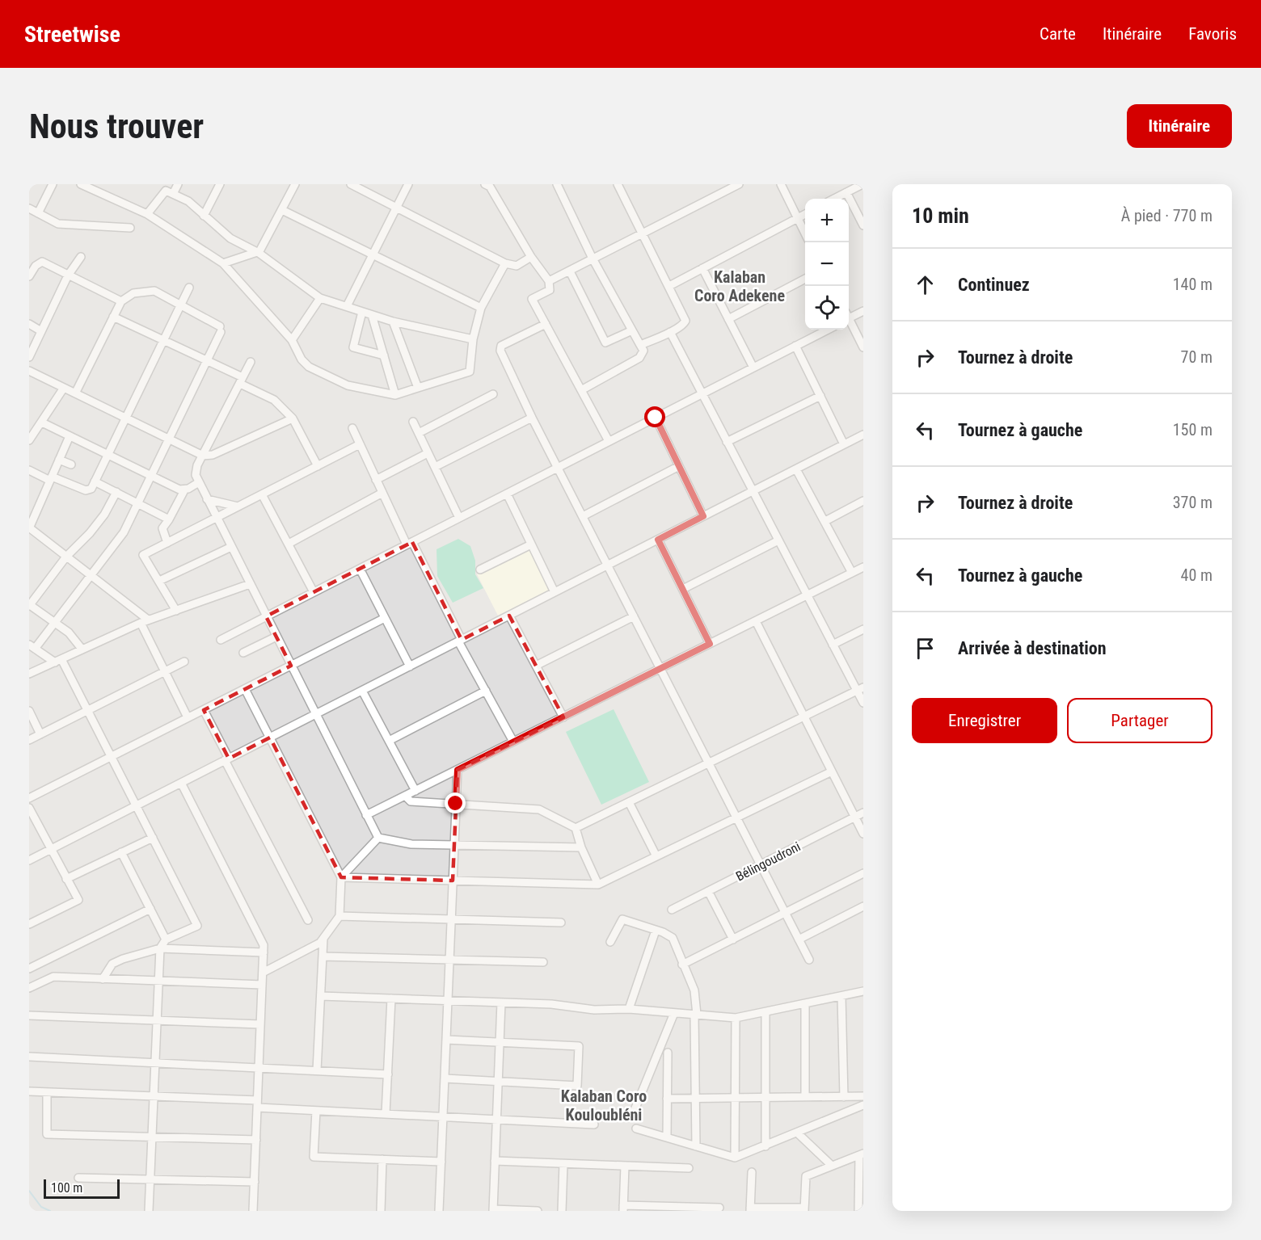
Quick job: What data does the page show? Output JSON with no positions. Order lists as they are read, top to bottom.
{
  "streets": {
    "street": ["Bélingoudroni"]
  },
  "districts": ["Kalaban Coro Adekene", "Kalaban Coro Kouloubléni"],
  "scale_bar": "100 m",
  "page": {
    "header": "Streetwise",
    "nav": ["Carte", "Itinéraire", "Favoris"],
    "buttons": [
      "Itinéraire",
      ["Enregistrer", "Partager"]
    ],
    "title": "Nous trouver",
    "heading": ["10 min", "À pied · 770 m"],
    "map_buttons": ["+", "−"],
    "list": [
      ["Continuez", "140 m"],
      ["Tournez à droite", "70 m"],
      ["Tournez à gauche", "150 m"],
      ["Tournez à droite", "370 m"],
      ["Tournez à gauche", "40 m"],
      "Arrivée à destination"
    ],
    "scale": "100 m"
  }
}
